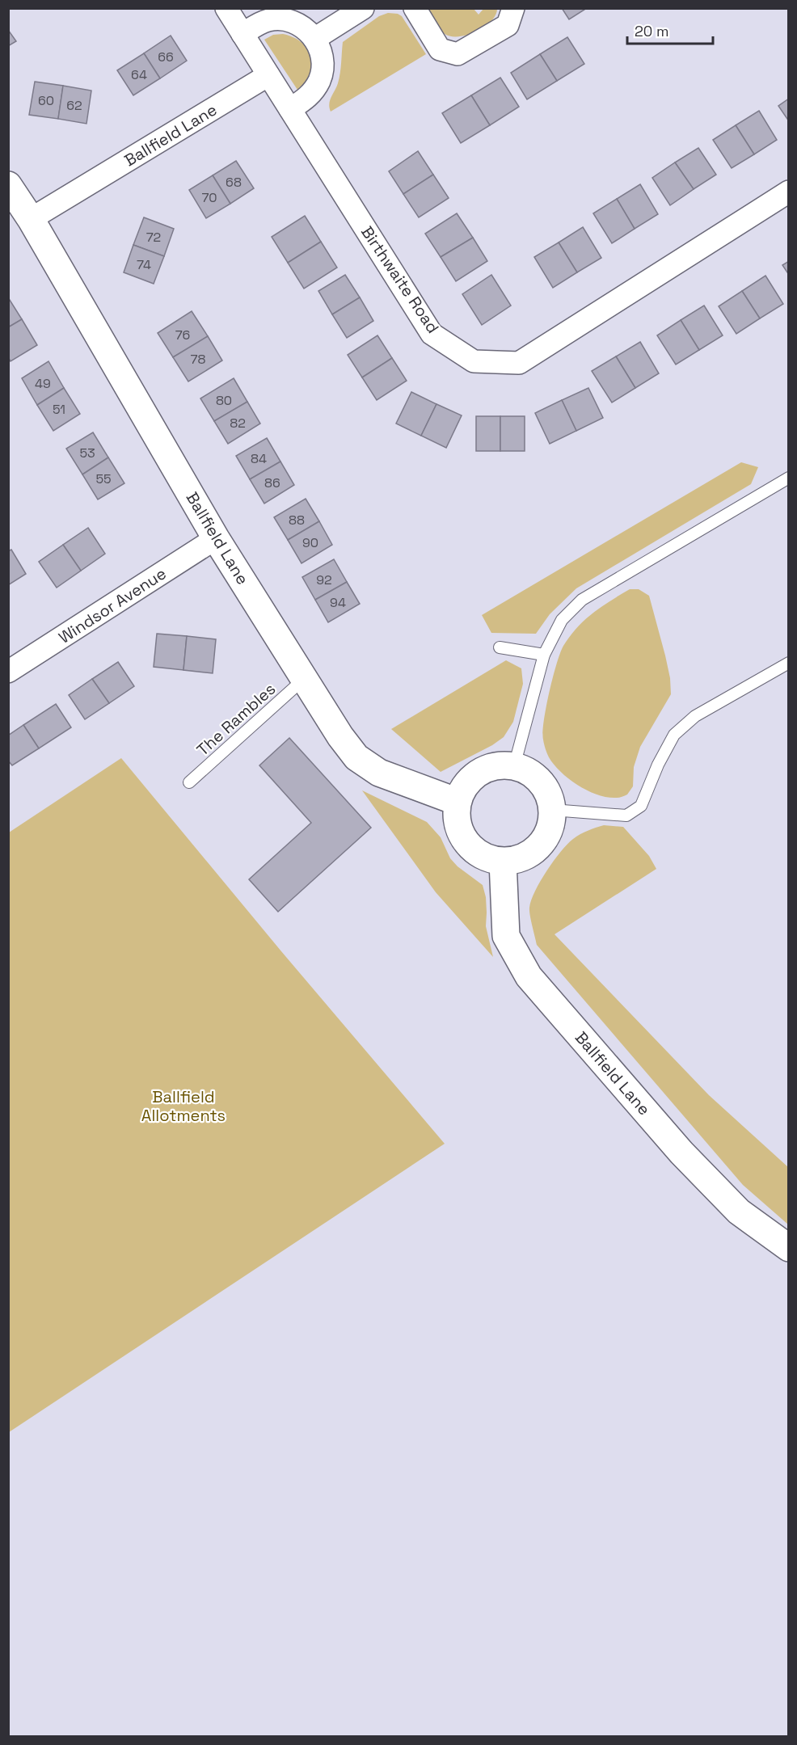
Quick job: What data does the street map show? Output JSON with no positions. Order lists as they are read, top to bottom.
{
  "streets": {
    "street": ["Ballfield Lane", "Birthwaite Road", "Windsor Avenue"],
    "lane": ["The Rambles"]
  },
  "crossings": [
    ["Ballfield Lane", "Birthwaite Road"],
    ["Ballfield Lane", "Windsor Avenue"],
    ["Ballfield Lane", "The Rambles"]
  ],
  "parks": ["Ballfield Allotments"],
  "house_numbers": [
    "66",
    "64",
    "60",
    "62",
    "68",
    "70",
    "72",
    "74",
    "76",
    "78",
    "49",
    "80",
    "51",
    "82",
    "53",
    "84",
    "55",
    "86",
    "88",
    "90",
    "92",
    "94"
  ],
  "scale_bar": "20 m"
}
